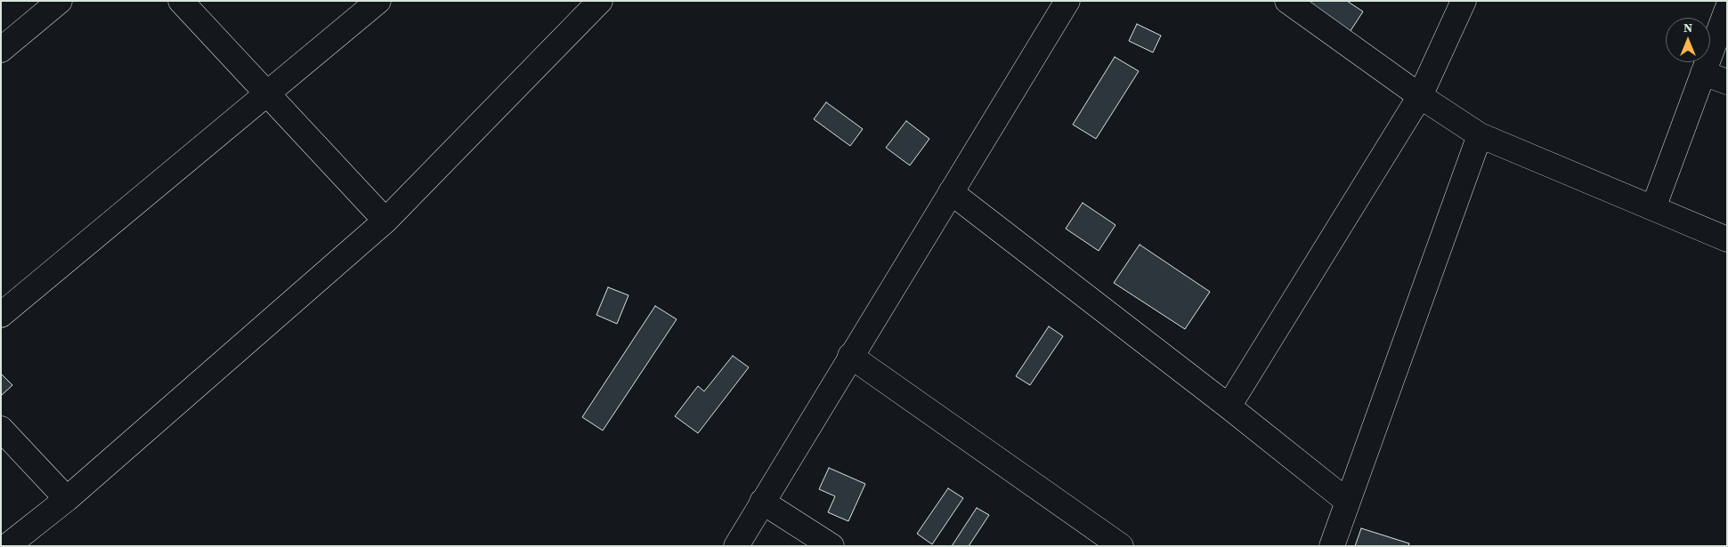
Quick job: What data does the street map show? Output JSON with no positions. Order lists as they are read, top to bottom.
{
  "north": "top"
}
